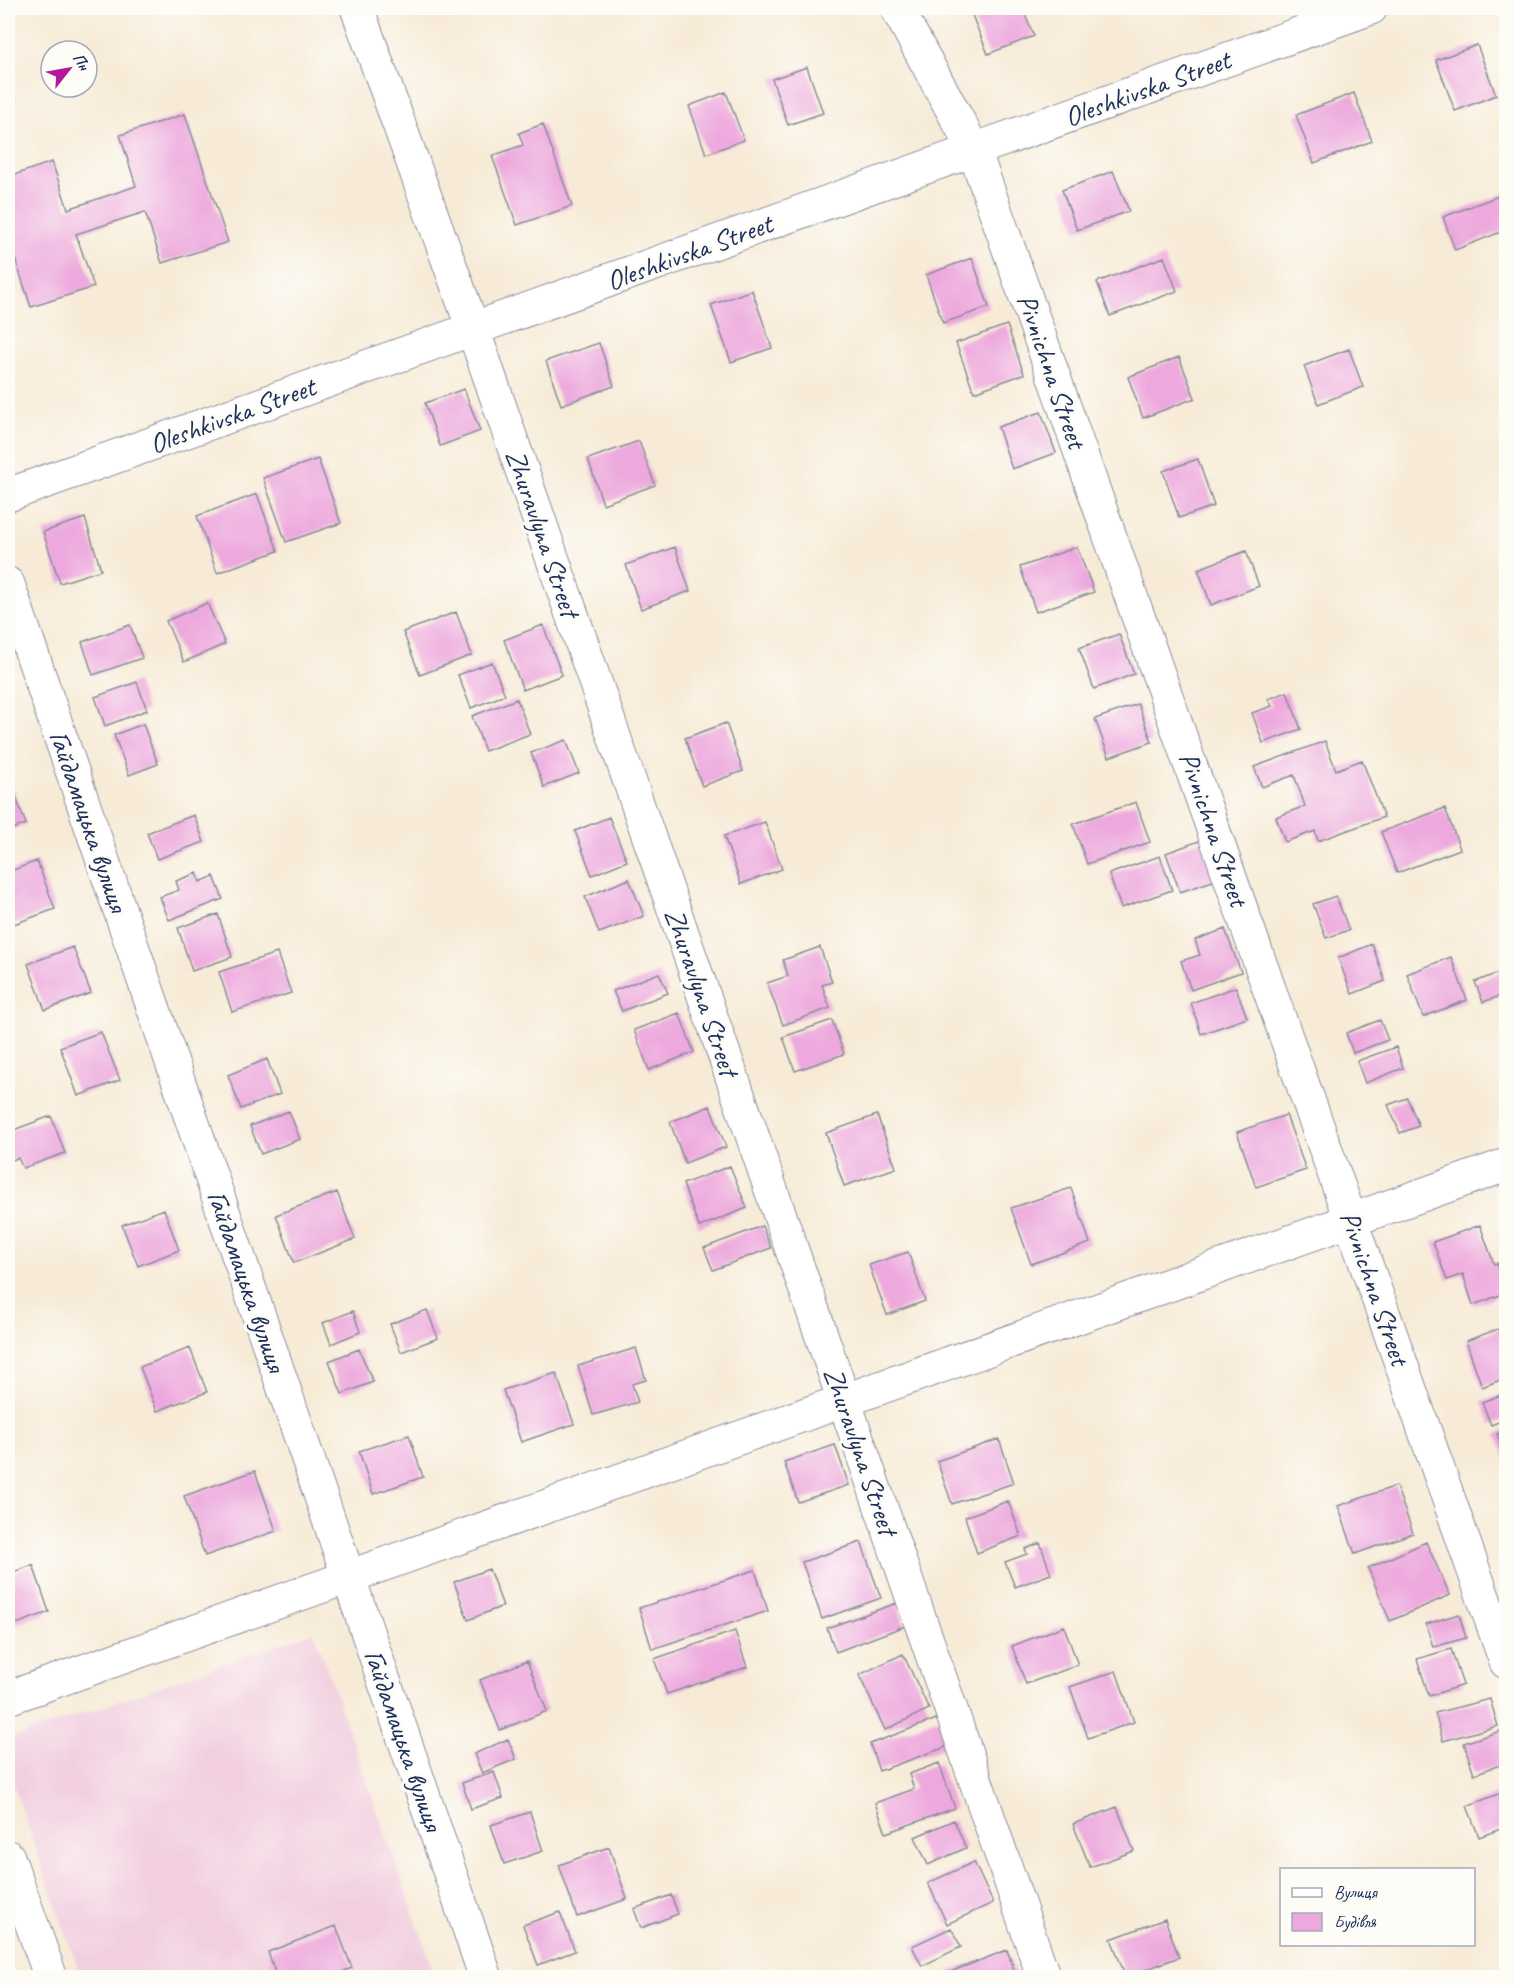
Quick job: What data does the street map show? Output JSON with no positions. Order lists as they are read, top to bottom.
{
  "streets": {
    "street": [
      "Oleshkivska Street",
      "Pivnichna Street",
      "Zhuravlyna Street",
      "Гайдамацька вулиця"
    ]
  },
  "crossings": [
    ["Oleshkivska Street", "Pivnichna Street"],
    ["Oleshkivska Street", "Zhuravlyna Street"]
  ],
  "legend": ["Вулиця", "Будівля"],
  "north": "top right"
}
